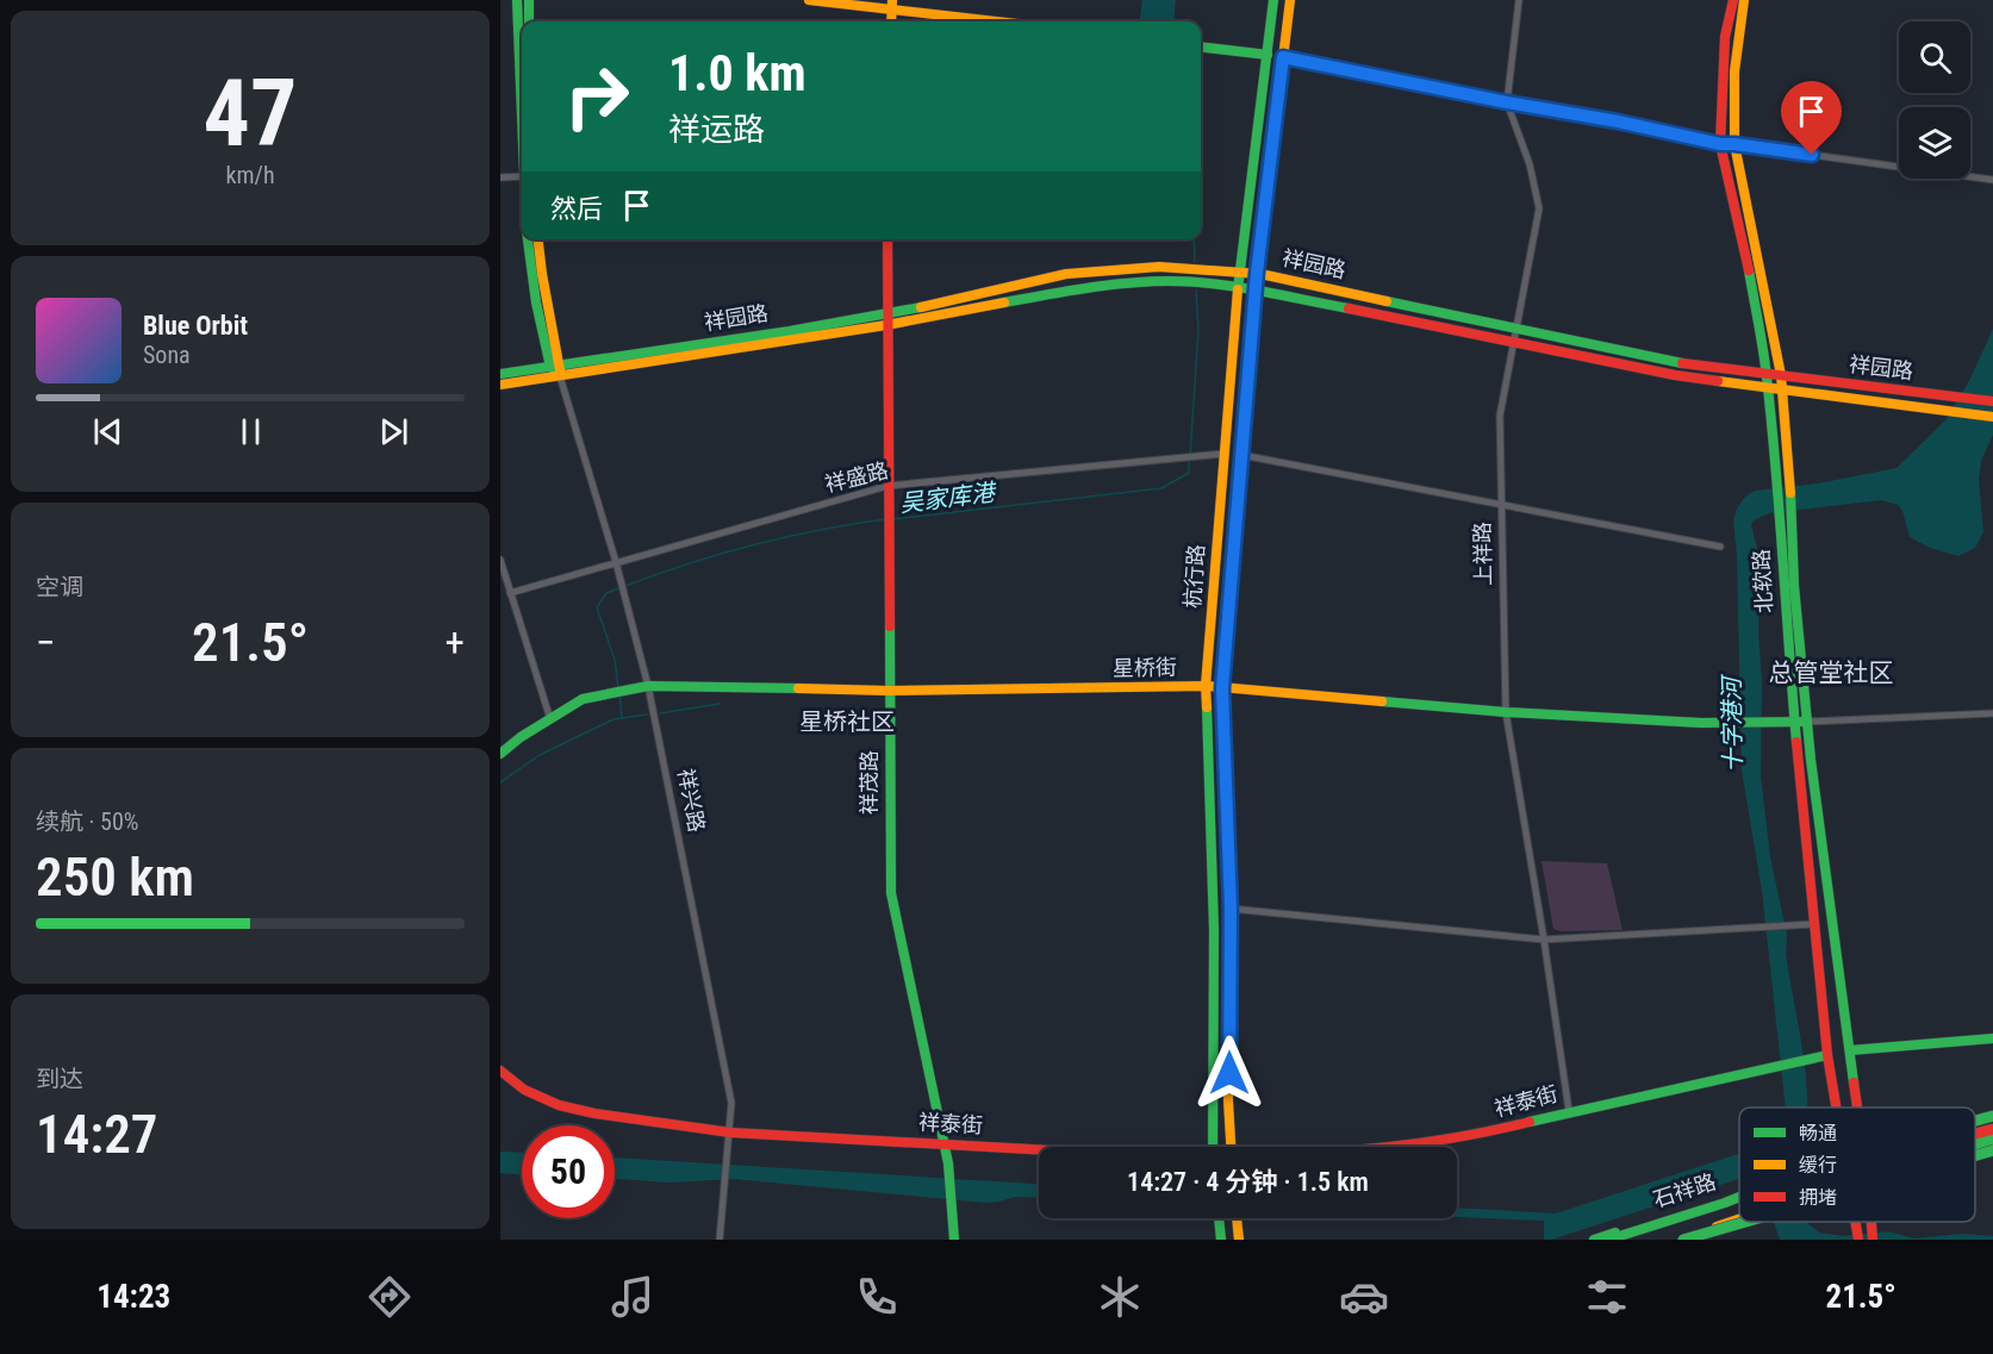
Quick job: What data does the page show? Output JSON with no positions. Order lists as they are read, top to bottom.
{
  "streets": {
    "main road": [
      "祥园路",
      "杭行路",
      "北软路",
      "星桥街",
      "祥茂路",
      "祥兴路",
      "祥泰街",
      "石祥路"
    ],
    "street": ["祥盛路", "上祥路"]
  },
  "crossings": [
    ["祥园路", "上祥路"],
    ["祥园路", "杭行路"],
    ["祥园路", "北软路"],
    ["祥园路", "祥茂路"],
    ["祥园路", "祥兴路"],
    ["祥盛路", "杭行路"],
    ["祥盛路", "祥茂路"],
    ["祥盛路", "祥兴路"],
    ["上祥路", "星桥街"],
    ["上祥路", "祥泰街"],
    ["杭行路", "星桥街"],
    ["北软路", "星桥街"],
    ["北软路", "祥泰街"],
    ["星桥街", "祥茂路"],
    ["星桥街", "祥兴路"],
    ["祥茂路", "祥泰街"],
    ["祥兴路", "祥泰街"]
  ],
  "districts": ["总管堂社区", "星桥社区"],
  "water": ["吴家库港", "十字港河"],
  "legend": ["畅通", "缓行", "拥堵"],
  "page": {
    "tile": [
      ["47", "km/h"],
      "空调",
      ["续航 · 50%", "250 km"],
      ["到达", "14:27"]
    ],
    "turn": ["1.0 km", "祥运路"],
    "then": "然后",
    "song": ["Blue Orbit", "Sona"],
    "heat": ["−", "21.5°", "+"],
    "limit": "50",
    "trip": "14:27 · 4 分钟 · 1.5 km",
    "tabs": ["14:23", "21.5°"]
  }
}
